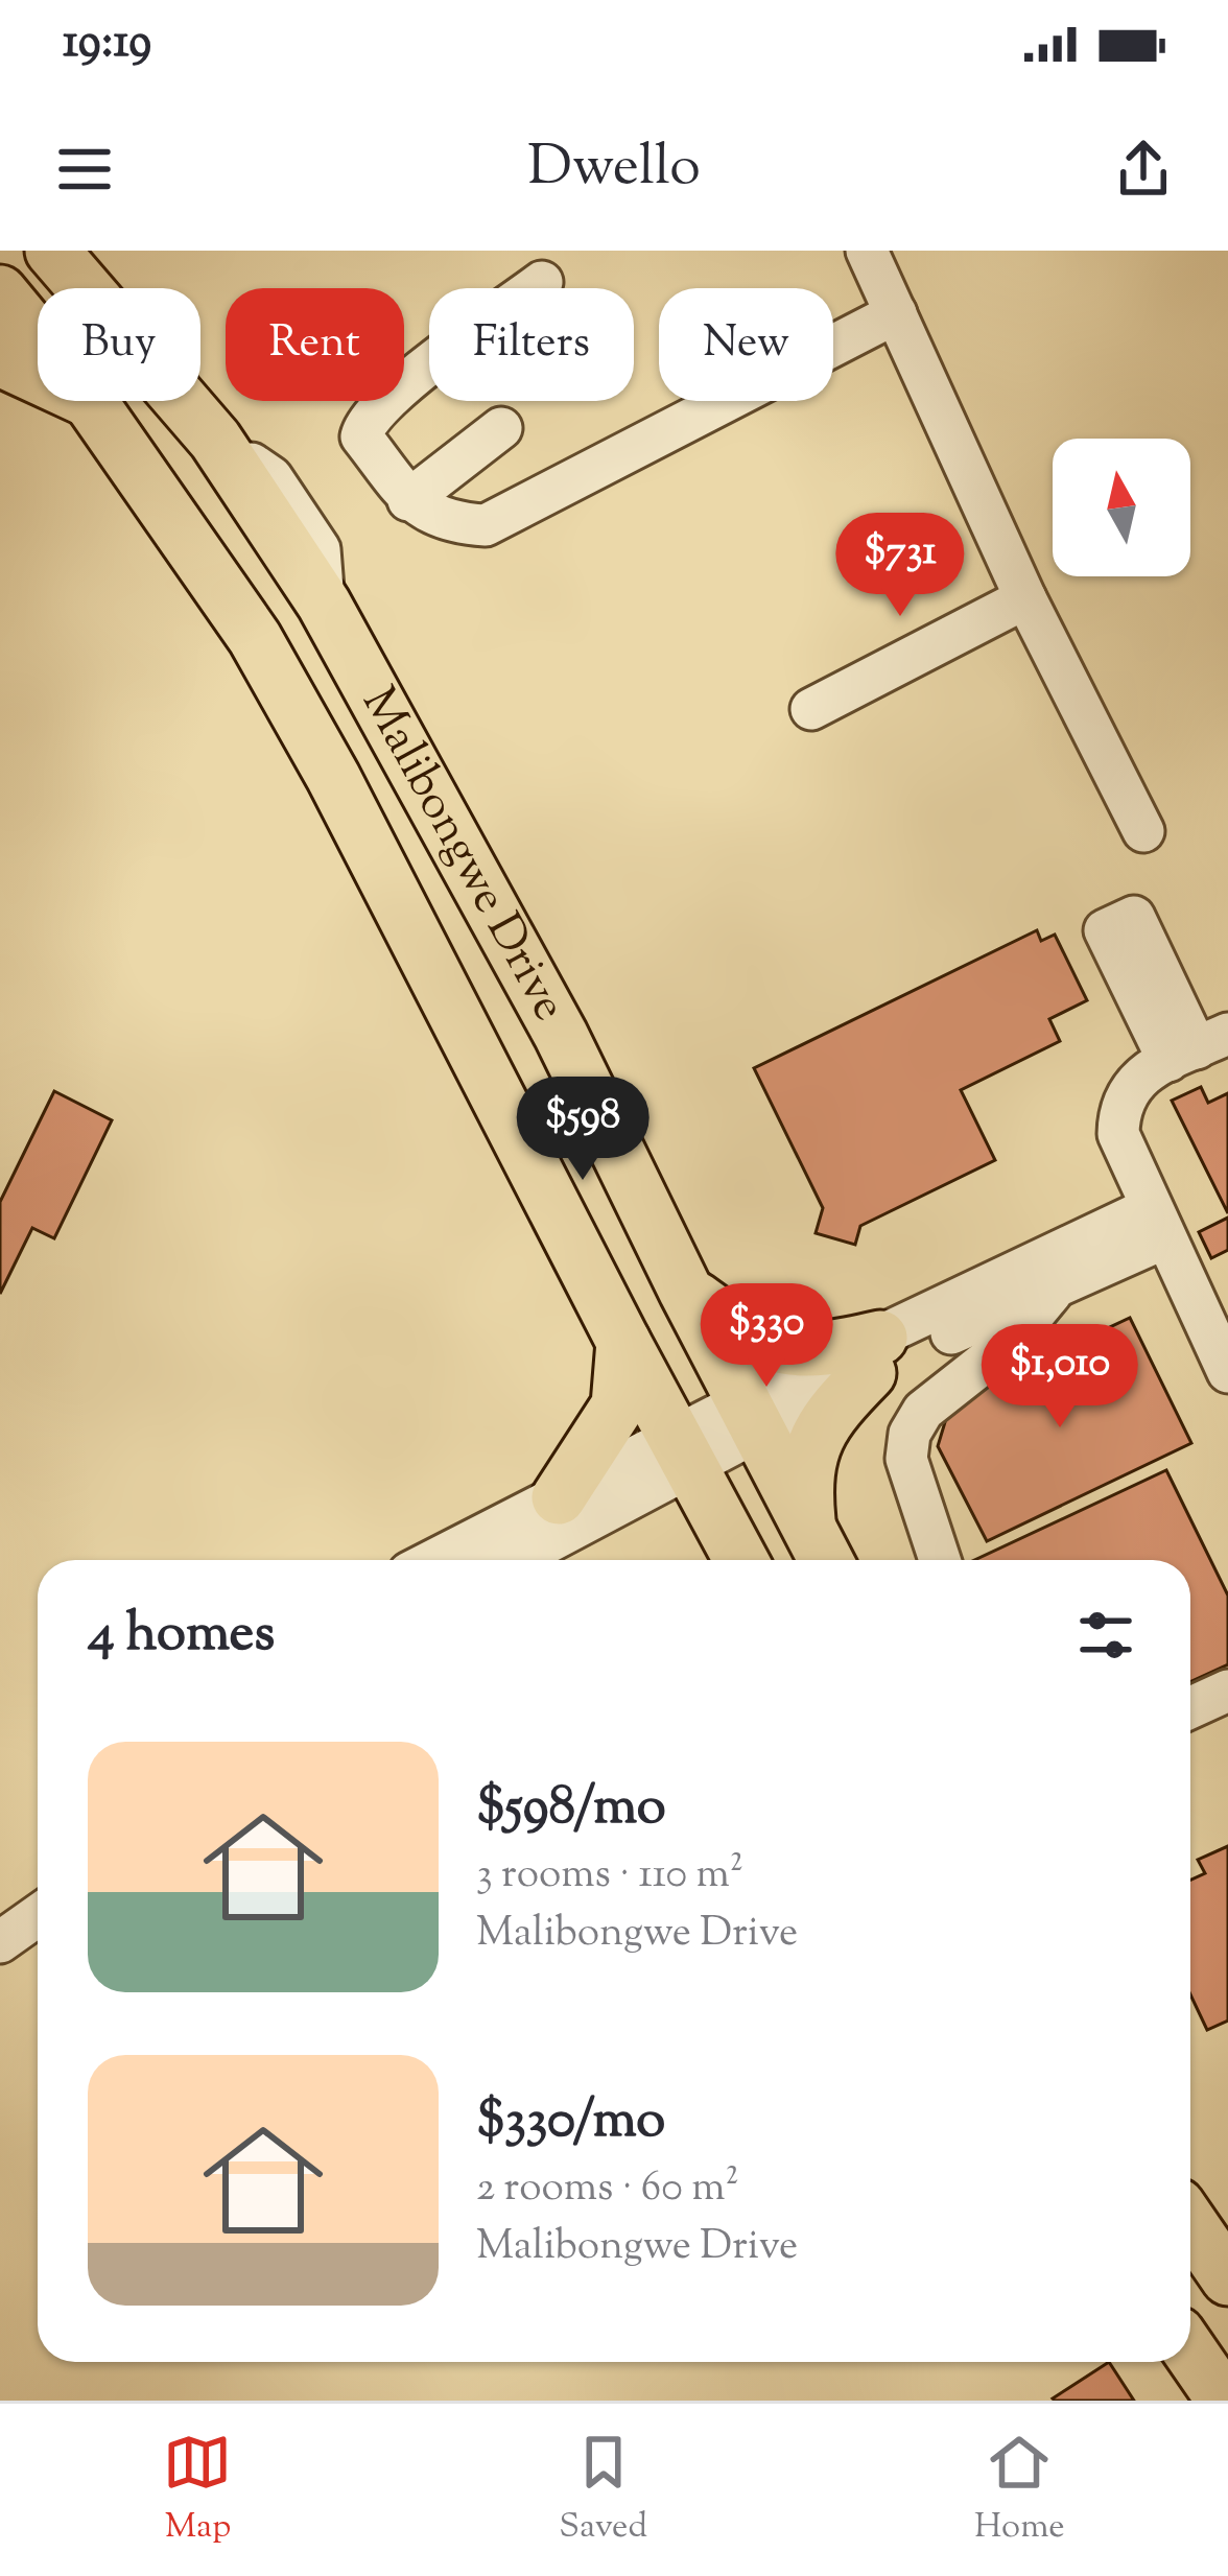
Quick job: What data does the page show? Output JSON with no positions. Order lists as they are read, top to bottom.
{
  "streets": {
    "main road": ["Malibongwe Drive"]
  },
  "north": "top",
  "page": {
    "status": "19:19",
    "header": "Dwello",
    "chip": [
      "Buy",
      "Rent",
      "Filters",
      "New"
    ],
    "price": [
      "$731",
      "$598",
      "$330",
      "$1,010"
    ],
    "heading": "4 homes",
    "list": [
      {
        "name": "$598/mo",
        "note": "3 rooms · 110 m² · Malibongwe Drive"
      },
      {
        "name": "$330/mo",
        "note": "2 rooms · 60 m² · Malibongwe Drive"
      }
    ],
    "tabs": ["Map", "Saved", "Home"]
  }
}
